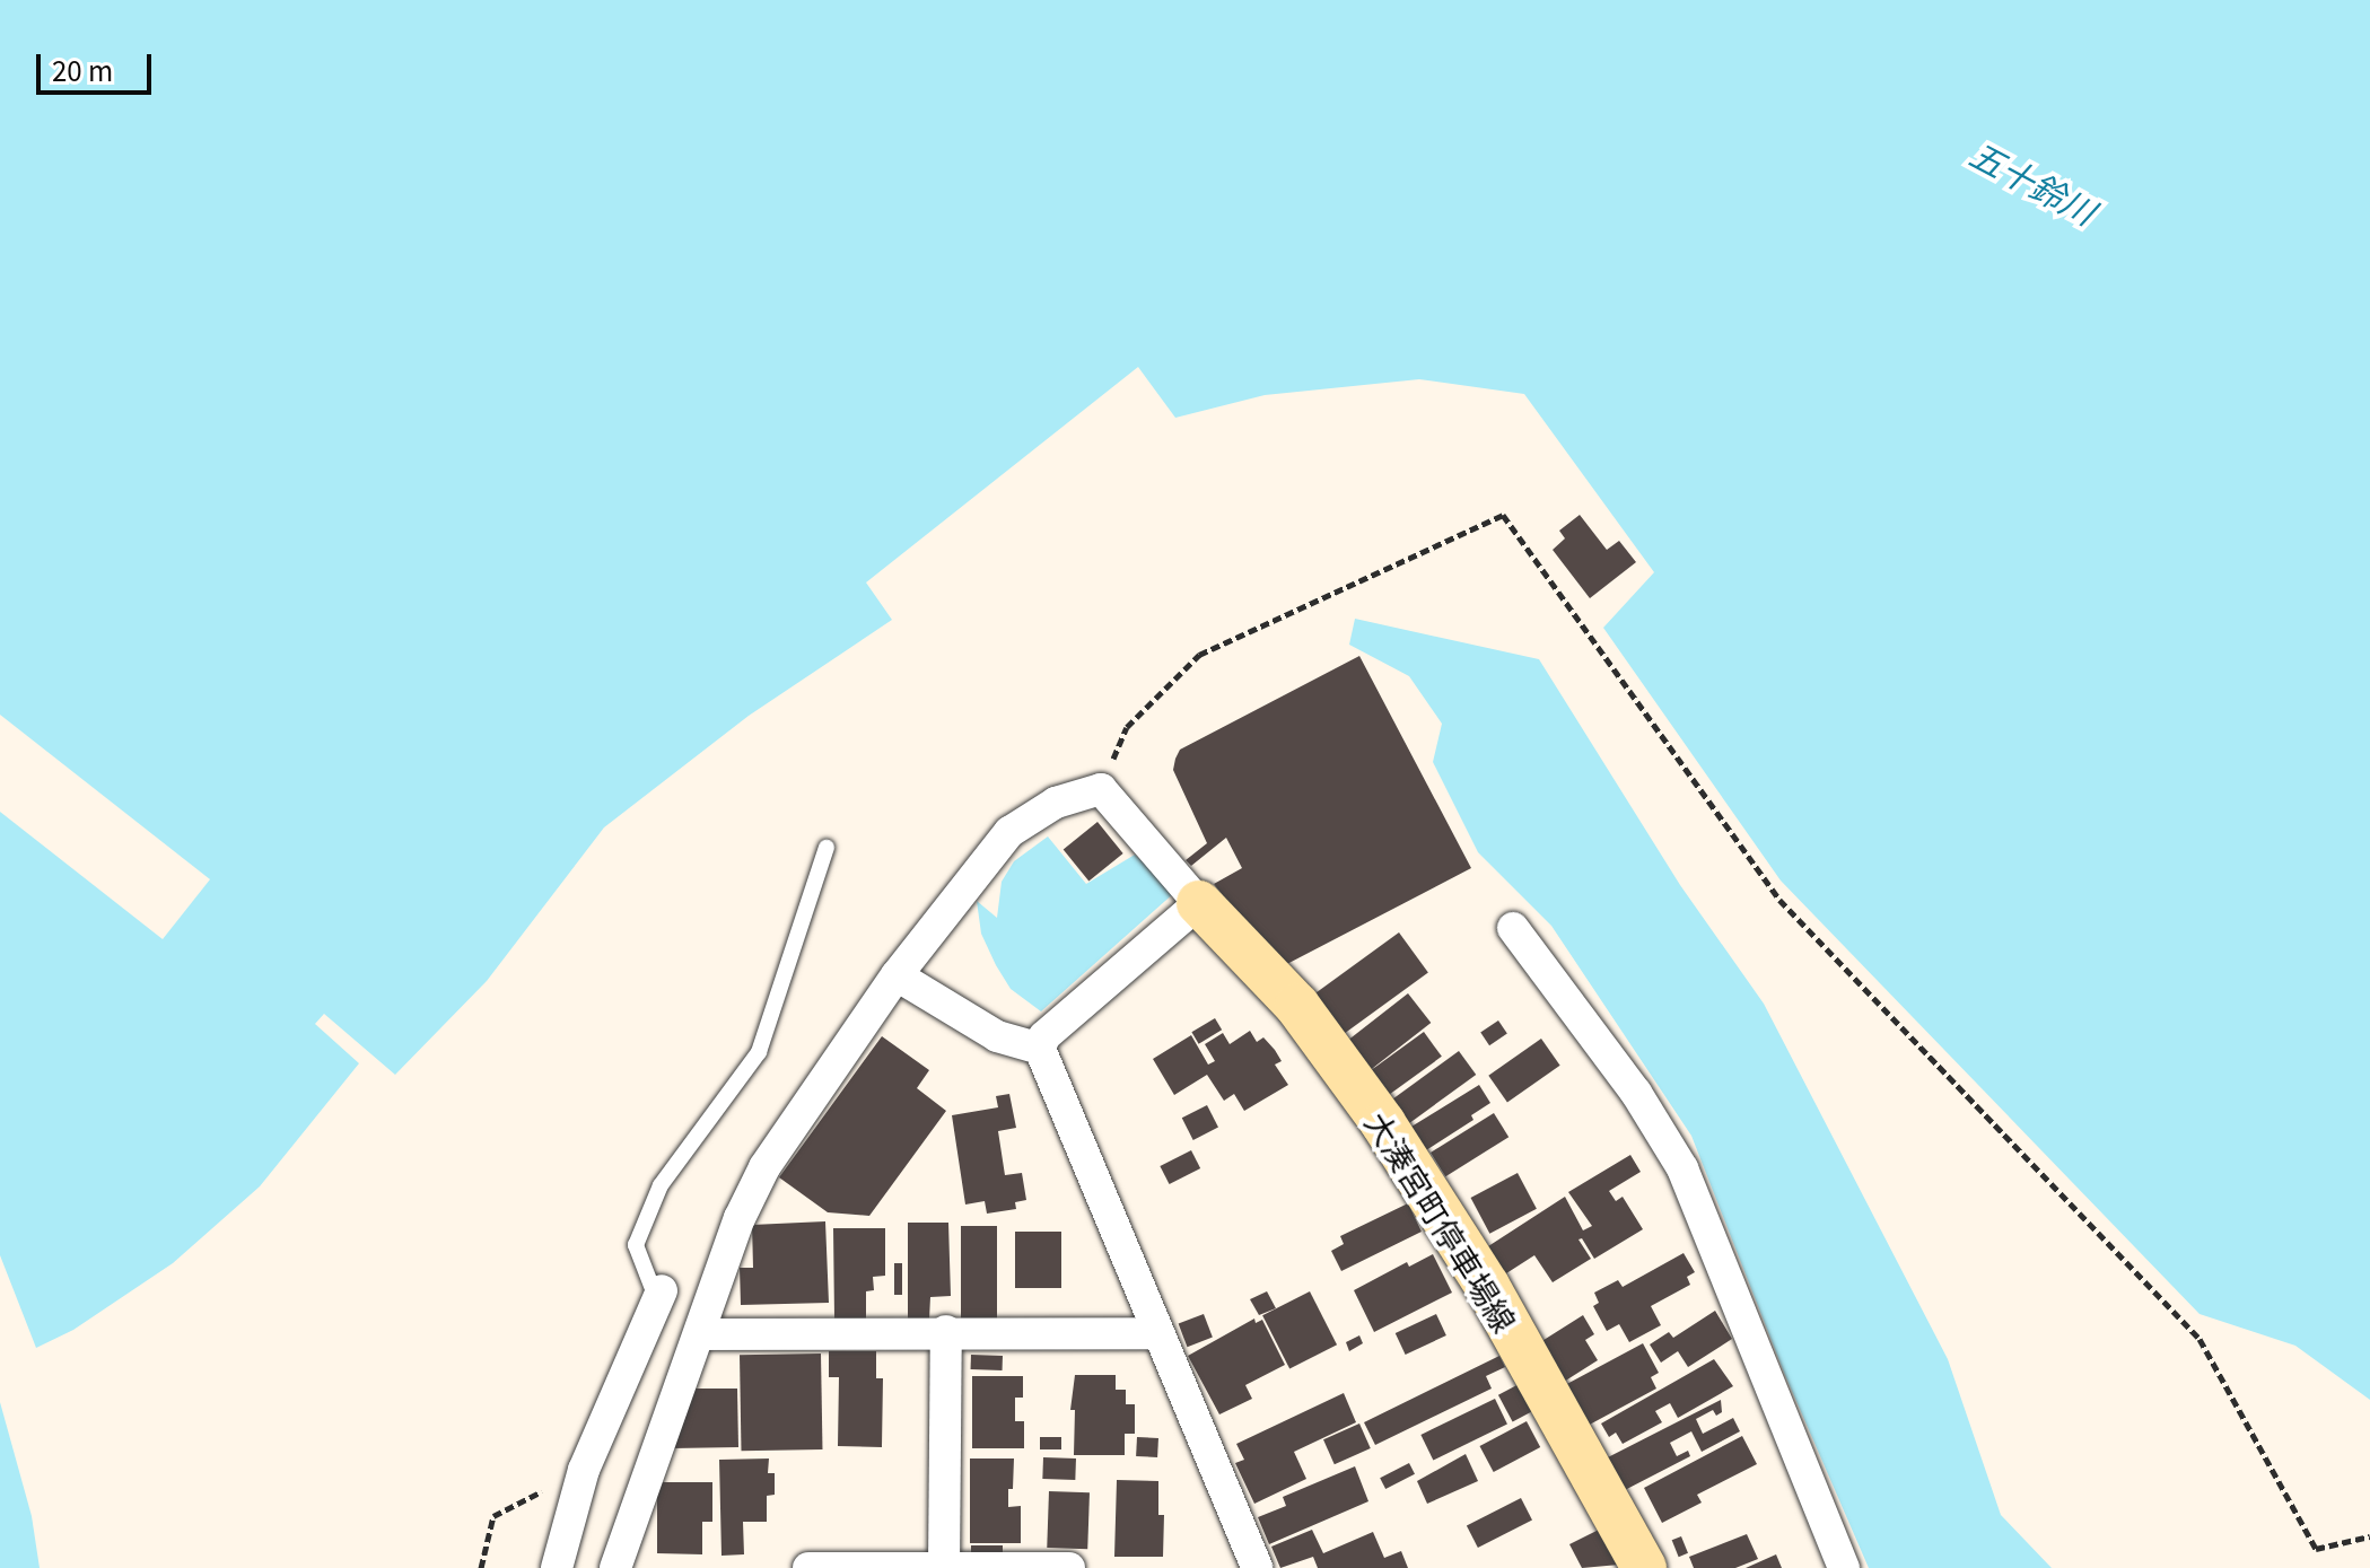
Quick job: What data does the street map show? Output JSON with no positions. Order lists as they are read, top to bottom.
{
  "streets": {
    "main road": ["大湊宮町停車場線"]
  },
  "water": ["五十鈴川"],
  "scale_bar": "20 m"
}
